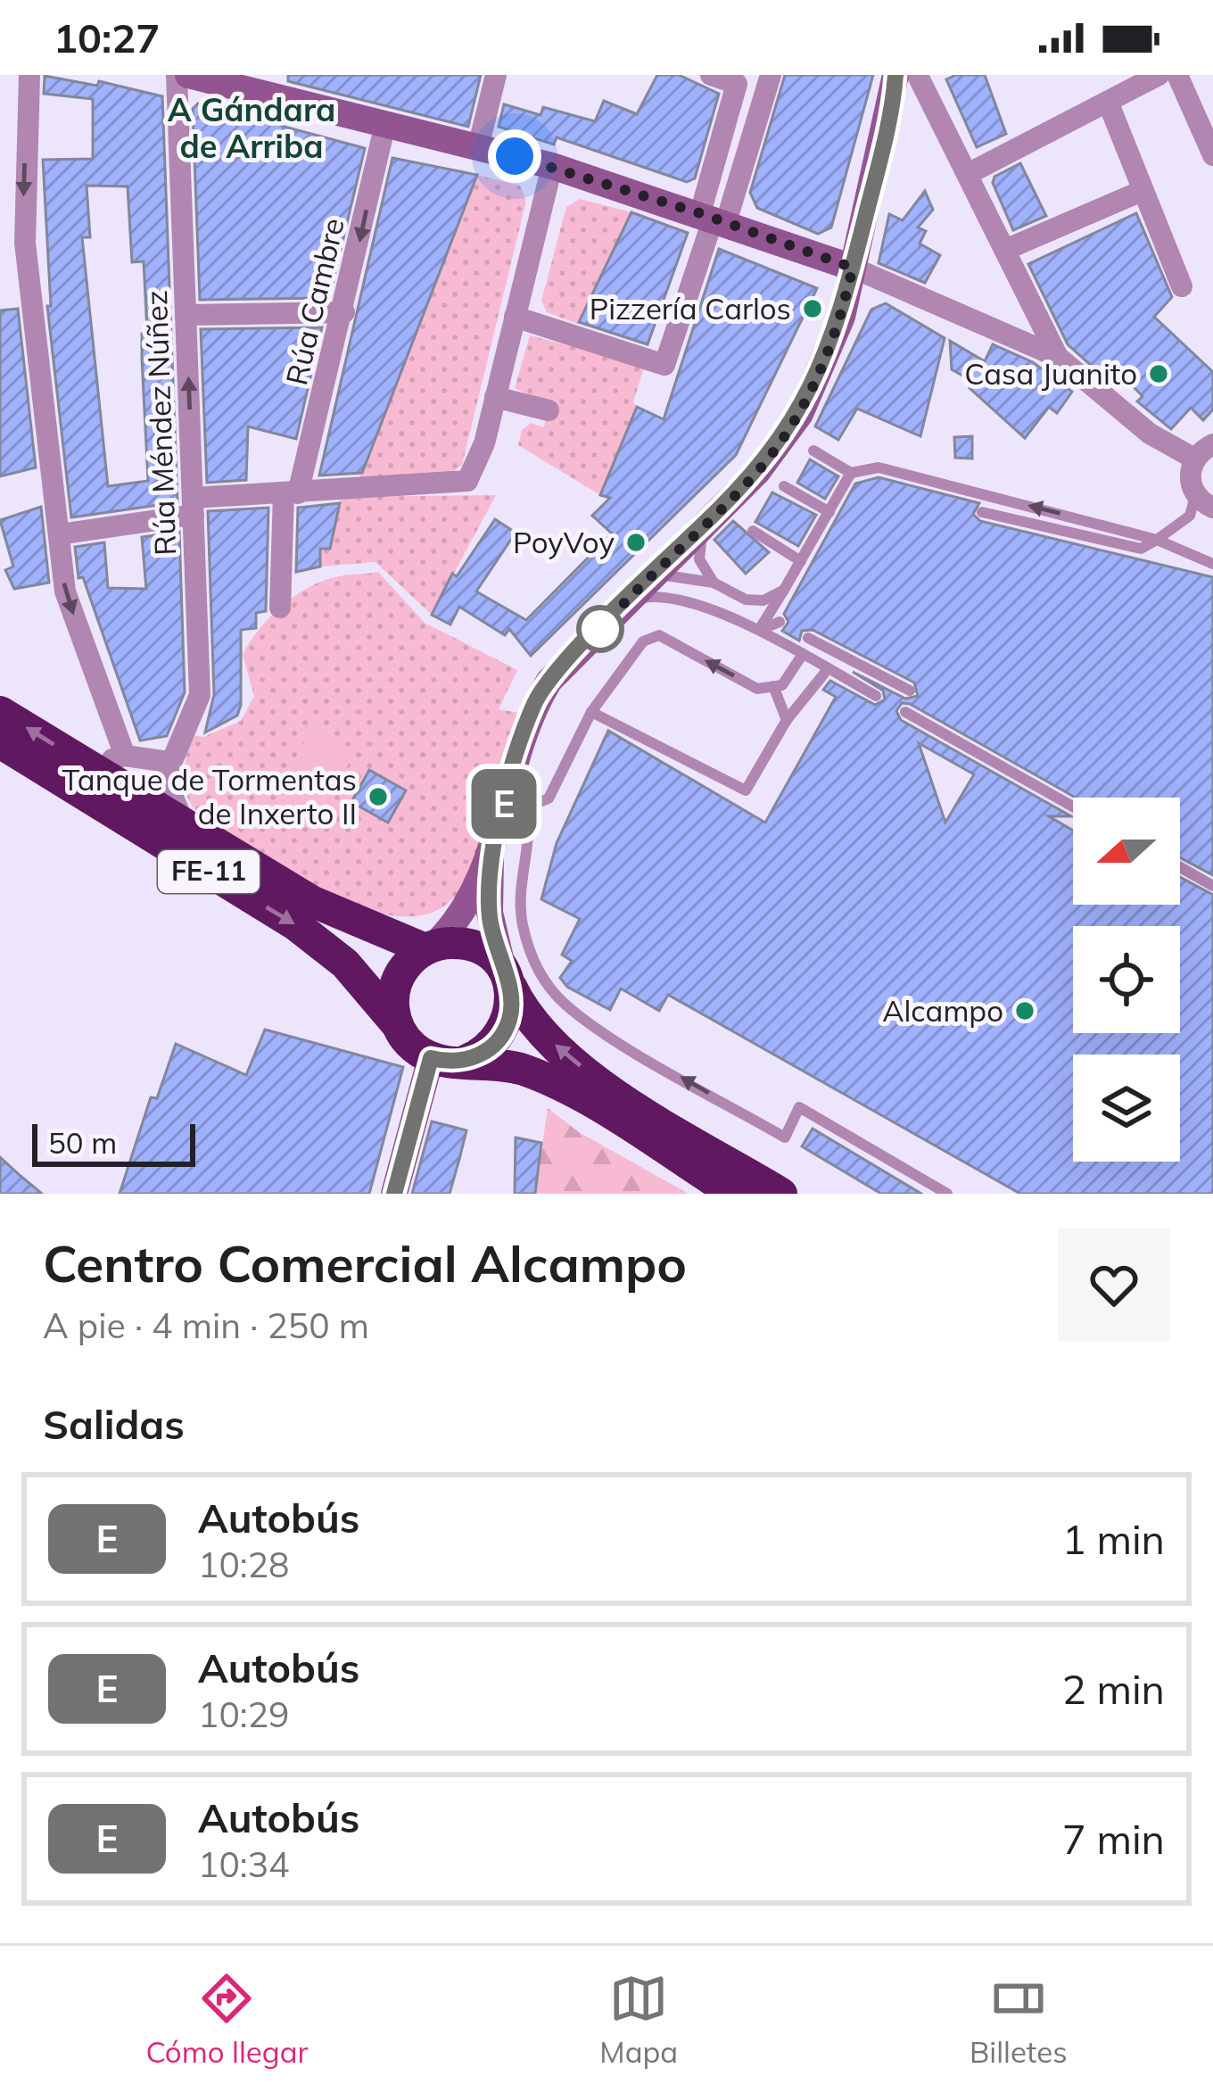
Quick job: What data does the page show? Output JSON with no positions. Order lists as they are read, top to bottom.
{
  "streets": {
    "highway": ["FE-11"],
    "street": ["Rúa Cambre", "Rúa Méndez Núñez"]
  },
  "districts": ["A Gándara de Arriba"],
  "places": [
    "Pizzería Carlos",
    "Casa Juanito",
    "PoyVoy",
    "Tanque de Tormentas de Inxerto II",
    "Alcampo"
  ],
  "lines": ["bus line E"],
  "scale_bar": "50 m",
  "north": "left",
  "page": {
    "status": "10:27",
    "on_map": "E",
    "scale": "50 m",
    "heading": [
      ["Centro Comercial Alcampo", "A pie · 4 min · 250 m"],
      "Salidas"
    ],
    "list": [
      {
        "mark": "E",
        "name": "Autobús",
        "note": "10:28",
        "value": "1 min"
      },
      {
        "mark": "E",
        "name": "Autobús",
        "note": "10:29",
        "value": "2 min"
      },
      {
        "mark": "E",
        "name": "Autobús",
        "note": "10:34",
        "value": "7 min"
      }
    ],
    "tabs": ["Cómo llegar", "Mapa", "Billetes"]
  }
}
